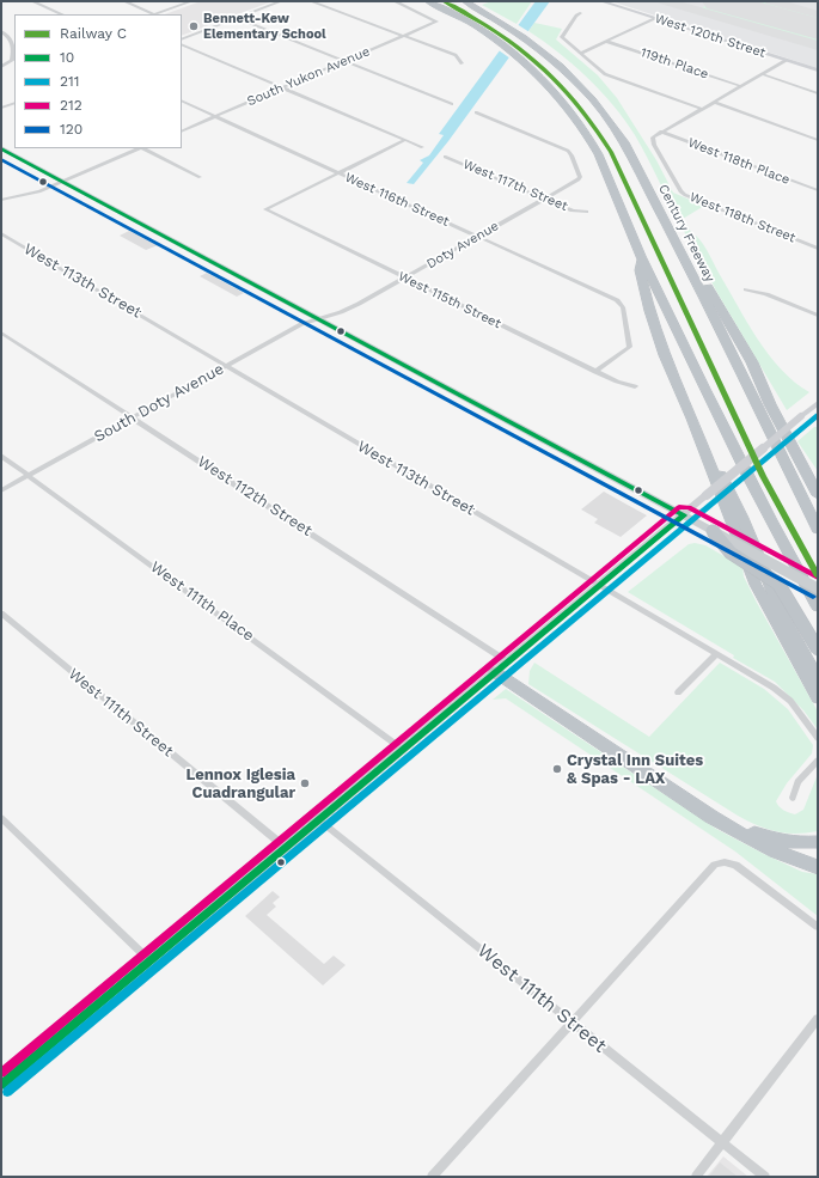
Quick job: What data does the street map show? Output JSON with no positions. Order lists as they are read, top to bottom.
{
  "streets": {
    "highway": ["Century Freeway"],
    "main road": ["West 120th Street"],
    "street": [
      "119th Place",
      "South Yukon Avenue",
      "West 118th Place",
      "West 117th Street",
      "West 116th Street",
      "West 118th Street",
      "Doty Avenue",
      "West 113th Street",
      "West 115th Street",
      "South Doty Avenue",
      "West 112th Street",
      "West 111th Place",
      "West 111th Street"
    ]
  },
  "crossings": [
    ["South Yukon Avenue", "West 116th Street"],
    ["West 118th Place", "West 118th Street"],
    ["West 117th Street", "Doty Avenue"],
    ["West 116th Street", "Doty Avenue"],
    ["West 116th Street", "West 115th Street"],
    ["Doty Avenue", "West 115th Street"],
    ["Doty Avenue", "South Doty Avenue"],
    ["West 113th Street", "South Doty Avenue"],
    ["South Doty Avenue", "West 112th Street"],
    ["South Doty Avenue", "West 111th Place"]
  ],
  "places": ["Bennett-Kew Elementary School", "Crystal Inn Suites & Spas - LAX", "Lennox Iglesia Cuadrangular"],
  "lines": [
    "rail line C",
    "transit line 10",
    "transit line 120",
    "transit line 211",
    "transit line 212"
  ],
  "legend": [
    "Railway C",
    "10",
    "211",
    "212",
    "120"
  ]
}
